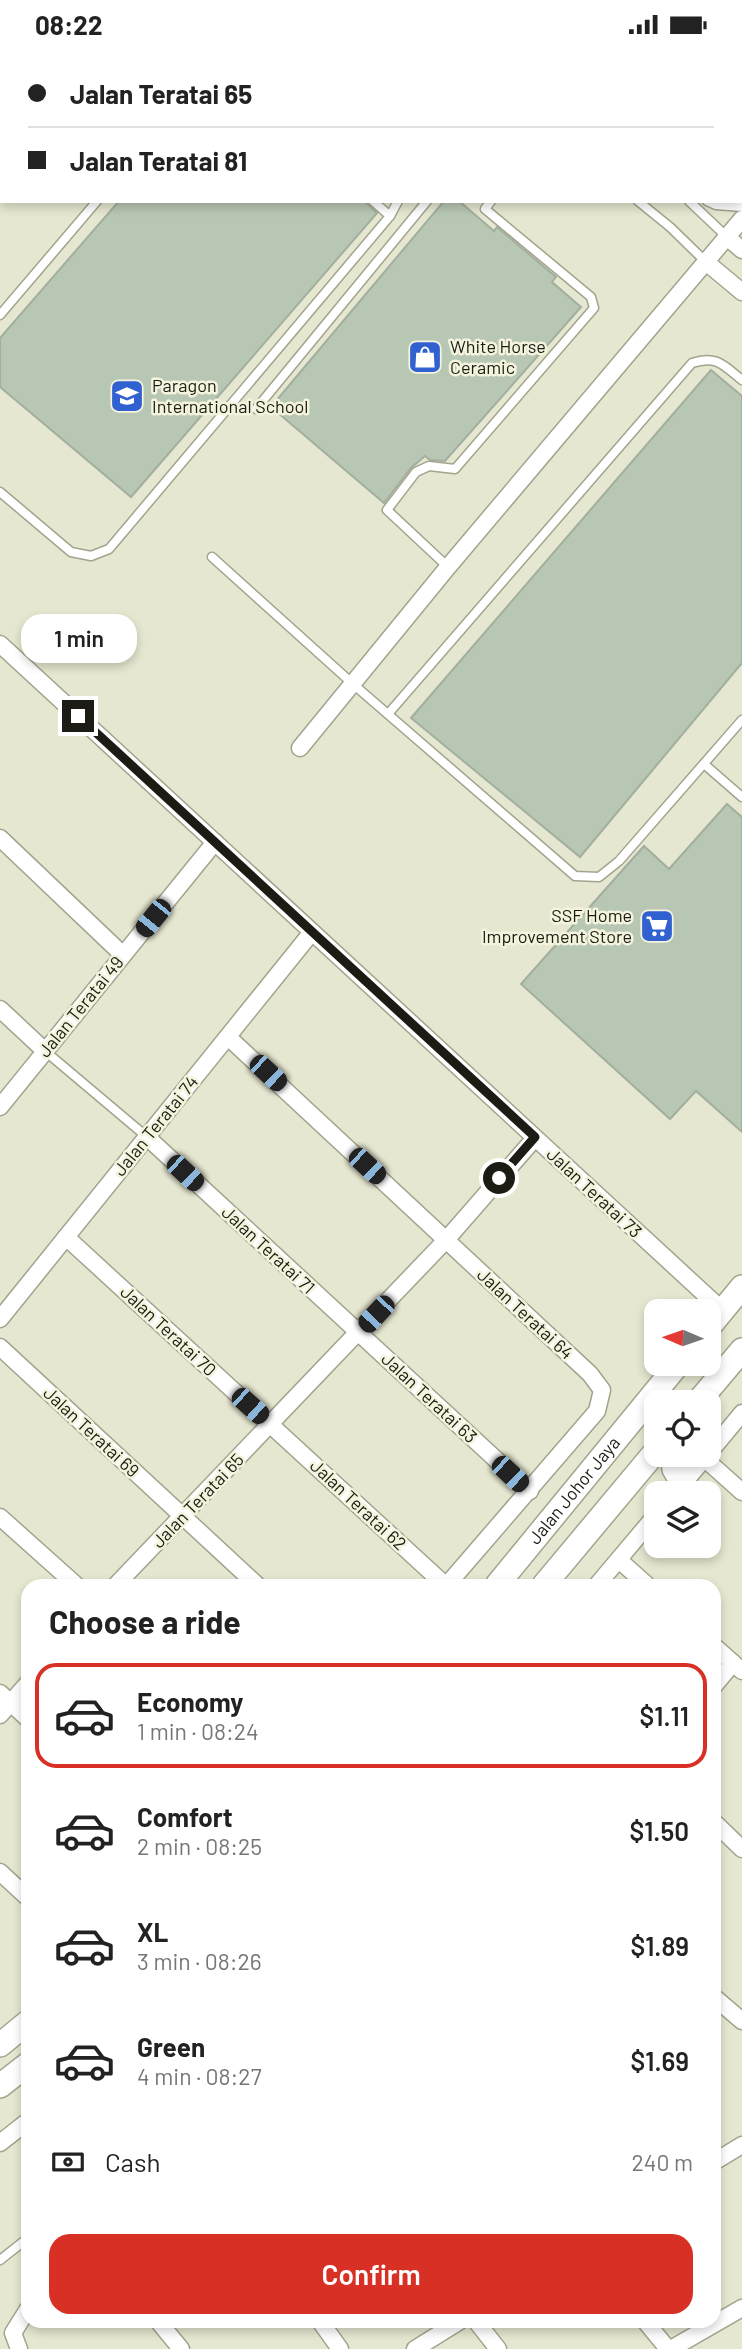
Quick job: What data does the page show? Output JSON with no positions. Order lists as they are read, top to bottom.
{
  "streets": {
    "main road": ["Jalan Johor Jaya"],
    "street": [
      "Jalan Teratai 49",
      "Jalan Teratai 74",
      "Jalan Teratai 73",
      "Jalan Teratai 71",
      "Jalan Teratai 64",
      "Jalan Teratai 70",
      "Jalan Teratai 63",
      "Jalan Teratai 69",
      "Jalan Teratai 65",
      "Jalan Teratai 62"
    ]
  },
  "crossings": [
    ["Jalan Teratai 49", "Jalan Teratai 73"],
    ["Jalan Teratai 74", "Jalan Teratai 73"],
    ["Jalan Teratai 74", "Jalan Teratai 71"],
    ["Jalan Teratai 74", "Jalan Teratai 64"],
    ["Jalan Teratai 74", "Jalan Teratai 70"],
    ["Jalan Teratai 73", "Jalan Teratai 65"],
    ["Jalan Teratai 71", "Jalan Teratai 63"],
    ["Jalan Teratai 71", "Jalan Teratai 65"],
    ["Jalan Teratai 64", "Jalan Teratai 63"],
    ["Jalan Teratai 64", "Jalan Teratai 65"],
    ["Jalan Teratai 70", "Jalan Teratai 65"],
    ["Jalan Teratai 70", "Jalan Teratai 62"],
    ["Jalan Teratai 63", "Jalan Teratai 65"],
    ["Jalan Teratai 69", "Jalan Teratai 65"],
    ["Jalan Teratai 65", "Jalan Teratai 62"]
  ],
  "places": {
    "shop": ["White Horse Ceramic"],
    "school or university": ["Paragon International School"],
    "supermarket": ["SSF Home Improvement Store"]
  },
  "north": "left",
  "page": {
    "status": "08:22",
    "banner": ["Jalan Teratai 65", "Jalan Teratai 81"],
    "bubble": "1 min",
    "heading": "Choose a ride",
    "list": [
      {
        "name": "Economy",
        "note": "1 min · 08:24",
        "value": "$1.11"
      },
      {
        "name": "Comfort",
        "note": "2 min · 08:25",
        "value": "$1.50"
      },
      {
        "name": "XL",
        "note": "3 min · 08:26",
        "value": "$1.89"
      },
      {
        "name": "Green",
        "note": "4 min · 08:27",
        "value": "$1.69"
      }
    ],
    "pay": ["Cash", "240 m"],
    "buttons": "Confirm"
  }
}
